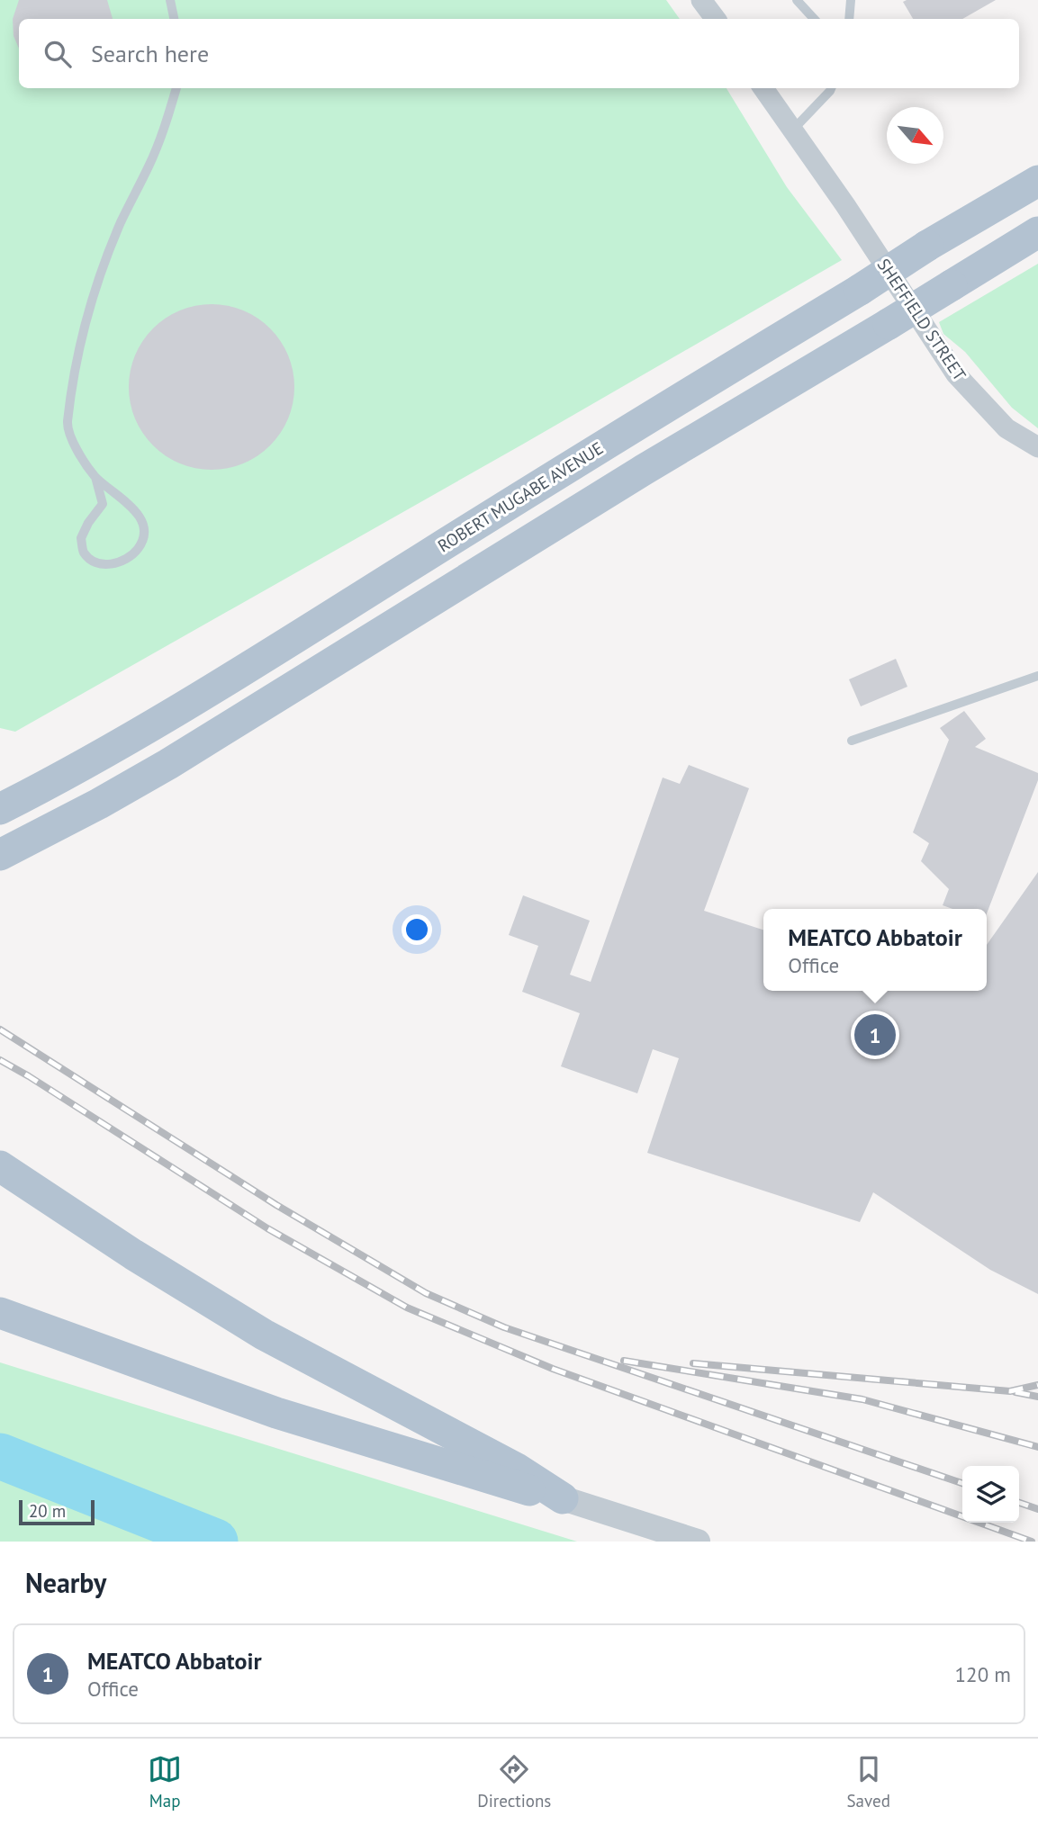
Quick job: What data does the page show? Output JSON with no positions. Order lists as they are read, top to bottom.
{
  "streets": {
    "main road": ["ROBERT MUGABE AVENUE"],
    "street": ["SHEFFIELD STREET"]
  },
  "scale_bar": "20 m",
  "north": "bottom right",
  "page": {
    "search": "Search here",
    "popup": ["MEATCO Abbatoir", "Office"],
    "pins": "1",
    "scale": "20 m",
    "heading": "Nearby",
    "list": [
      {
        "mark": "1",
        "name": "MEATCO Abbatoir",
        "note": "Office",
        "value": "120 m"
      }
    ],
    "nav": ["Map", "Directions", "Saved"]
  }
}
